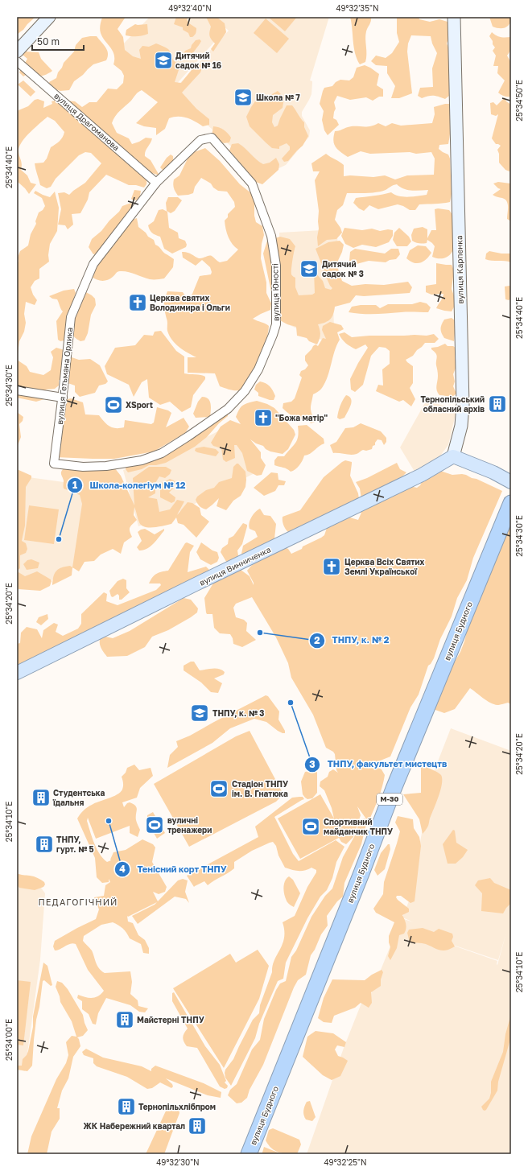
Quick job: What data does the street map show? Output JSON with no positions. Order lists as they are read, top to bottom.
{
  "streets": {
    "highway": ["вулиця Будного", "М-30"],
    "main road": ["вулиця Карпенка", "вулиця Винниченка"],
    "street": ["вулиця Драгоманова", "вулиця Юності", "вулиця Гетьмана Орлика"]
  },
  "crossings": [
    ["вулиця Драгоманова", "вулиця Гетьмана Орлика"],
    ["вулиця Карпенка", "вулиця Винниченка"],
    ["вулиця Юності", "вулиця Гетьмана Орлика"]
  ],
  "districts": ["ПЕДАГОГІЧНИЙ"],
  "places": {
    "school or university": [
      "Дитячий садок № 16",
      "Школа № 7",
      "Дитячий садок № 3",
      "ТНПУ, к. № 3"
    ],
    "church": ["Церква святих Володимира і Ольги", "\"Божа матір\"", "Церква Всіх Святих Землі Української"],
    "building": [
      "Тернопільський обласний архів",
      "Студентська їдальня",
      "ТНПУ, гурт. № 5",
      "Майстерні ТНПУ",
      "Тернопільхлібпром",
      "ЖК Набережний квартал"
    ],
    "sports": [
      "XSport",
      "Стадіон ТНПУ ім. В. Гнатюка",
      "вуличні тренажери",
      "Спортивний майданчик ТНПУ"
    ],
    "other": [
      "Школа-колегіум № 12",
      "ТНПУ, к. № 2",
      "ТНПУ, факультет мистецтв",
      "Тенісний корт ТНПУ"
    ]
  },
  "scale_bar": "50 m",
  "coordinates": [
    "49°32'40\"N",
    "49°32'35\"N",
    "25°34'50\"E",
    "25°34'40\"E",
    "25°34'30\"E",
    "25°34'20\"E",
    "25°34'10\"E",
    "25°34'00\"E",
    "49°32'30\"N",
    "49°32'25\"N"
  ]
}
